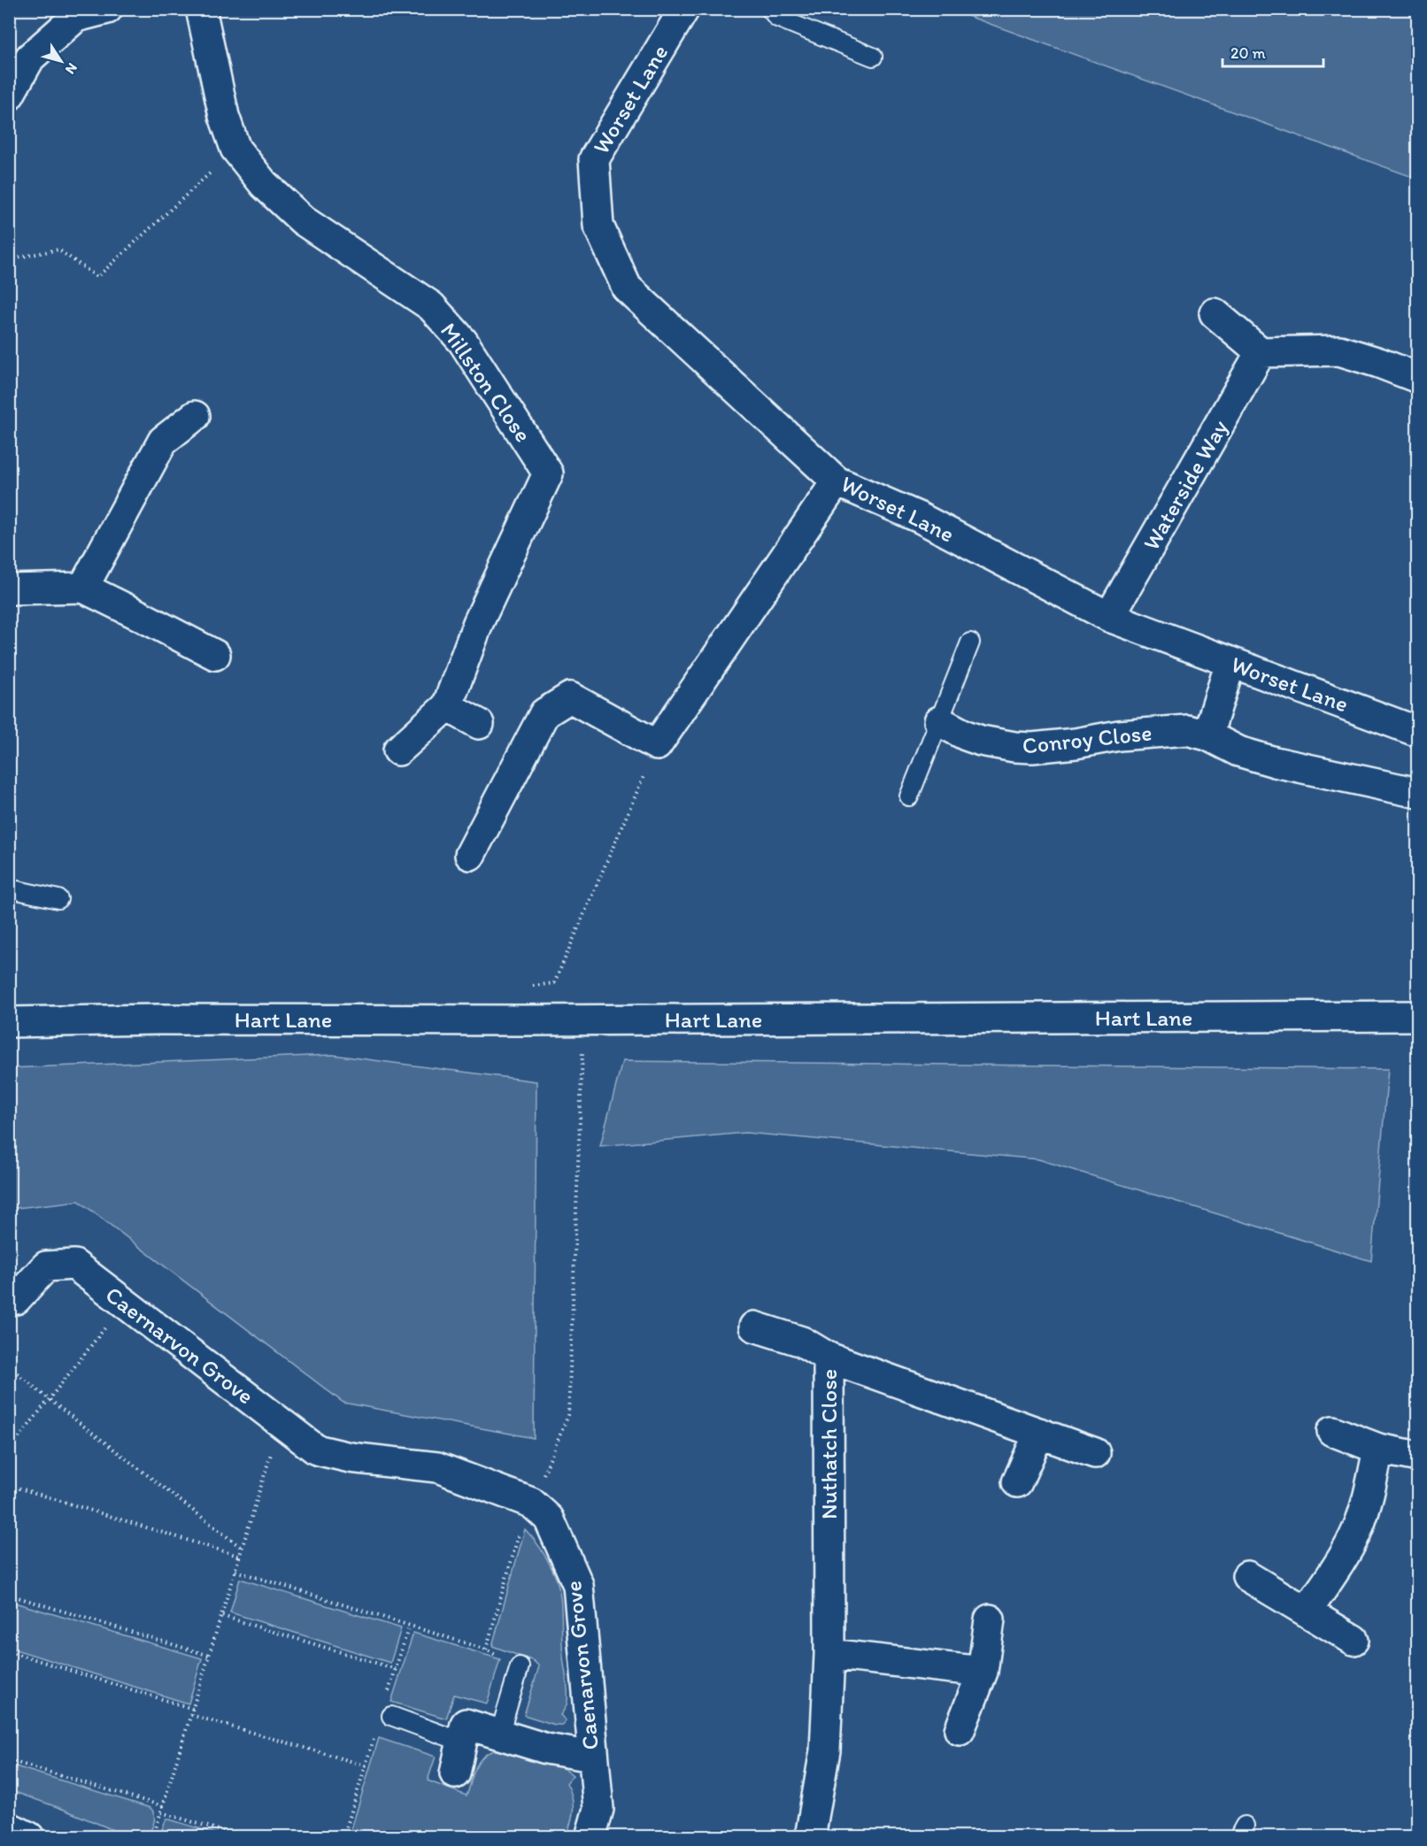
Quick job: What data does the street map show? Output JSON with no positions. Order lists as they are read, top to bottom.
{
  "streets": {
    "street": [
      "Worset Lane",
      "Millston Close",
      "Waterside Way",
      "Conroy Close",
      "Hart Lane",
      "Caernarvon Grove",
      "Nuthatch Close",
      "Caenarvon Grove"
    ]
  },
  "crossings": [
    ["Worset Lane", "Waterside Way"],
    ["Caernarvon Grove", "Caenarvon Grove"]
  ],
  "scale_bar": "20 m",
  "north": "bottom right"
}
